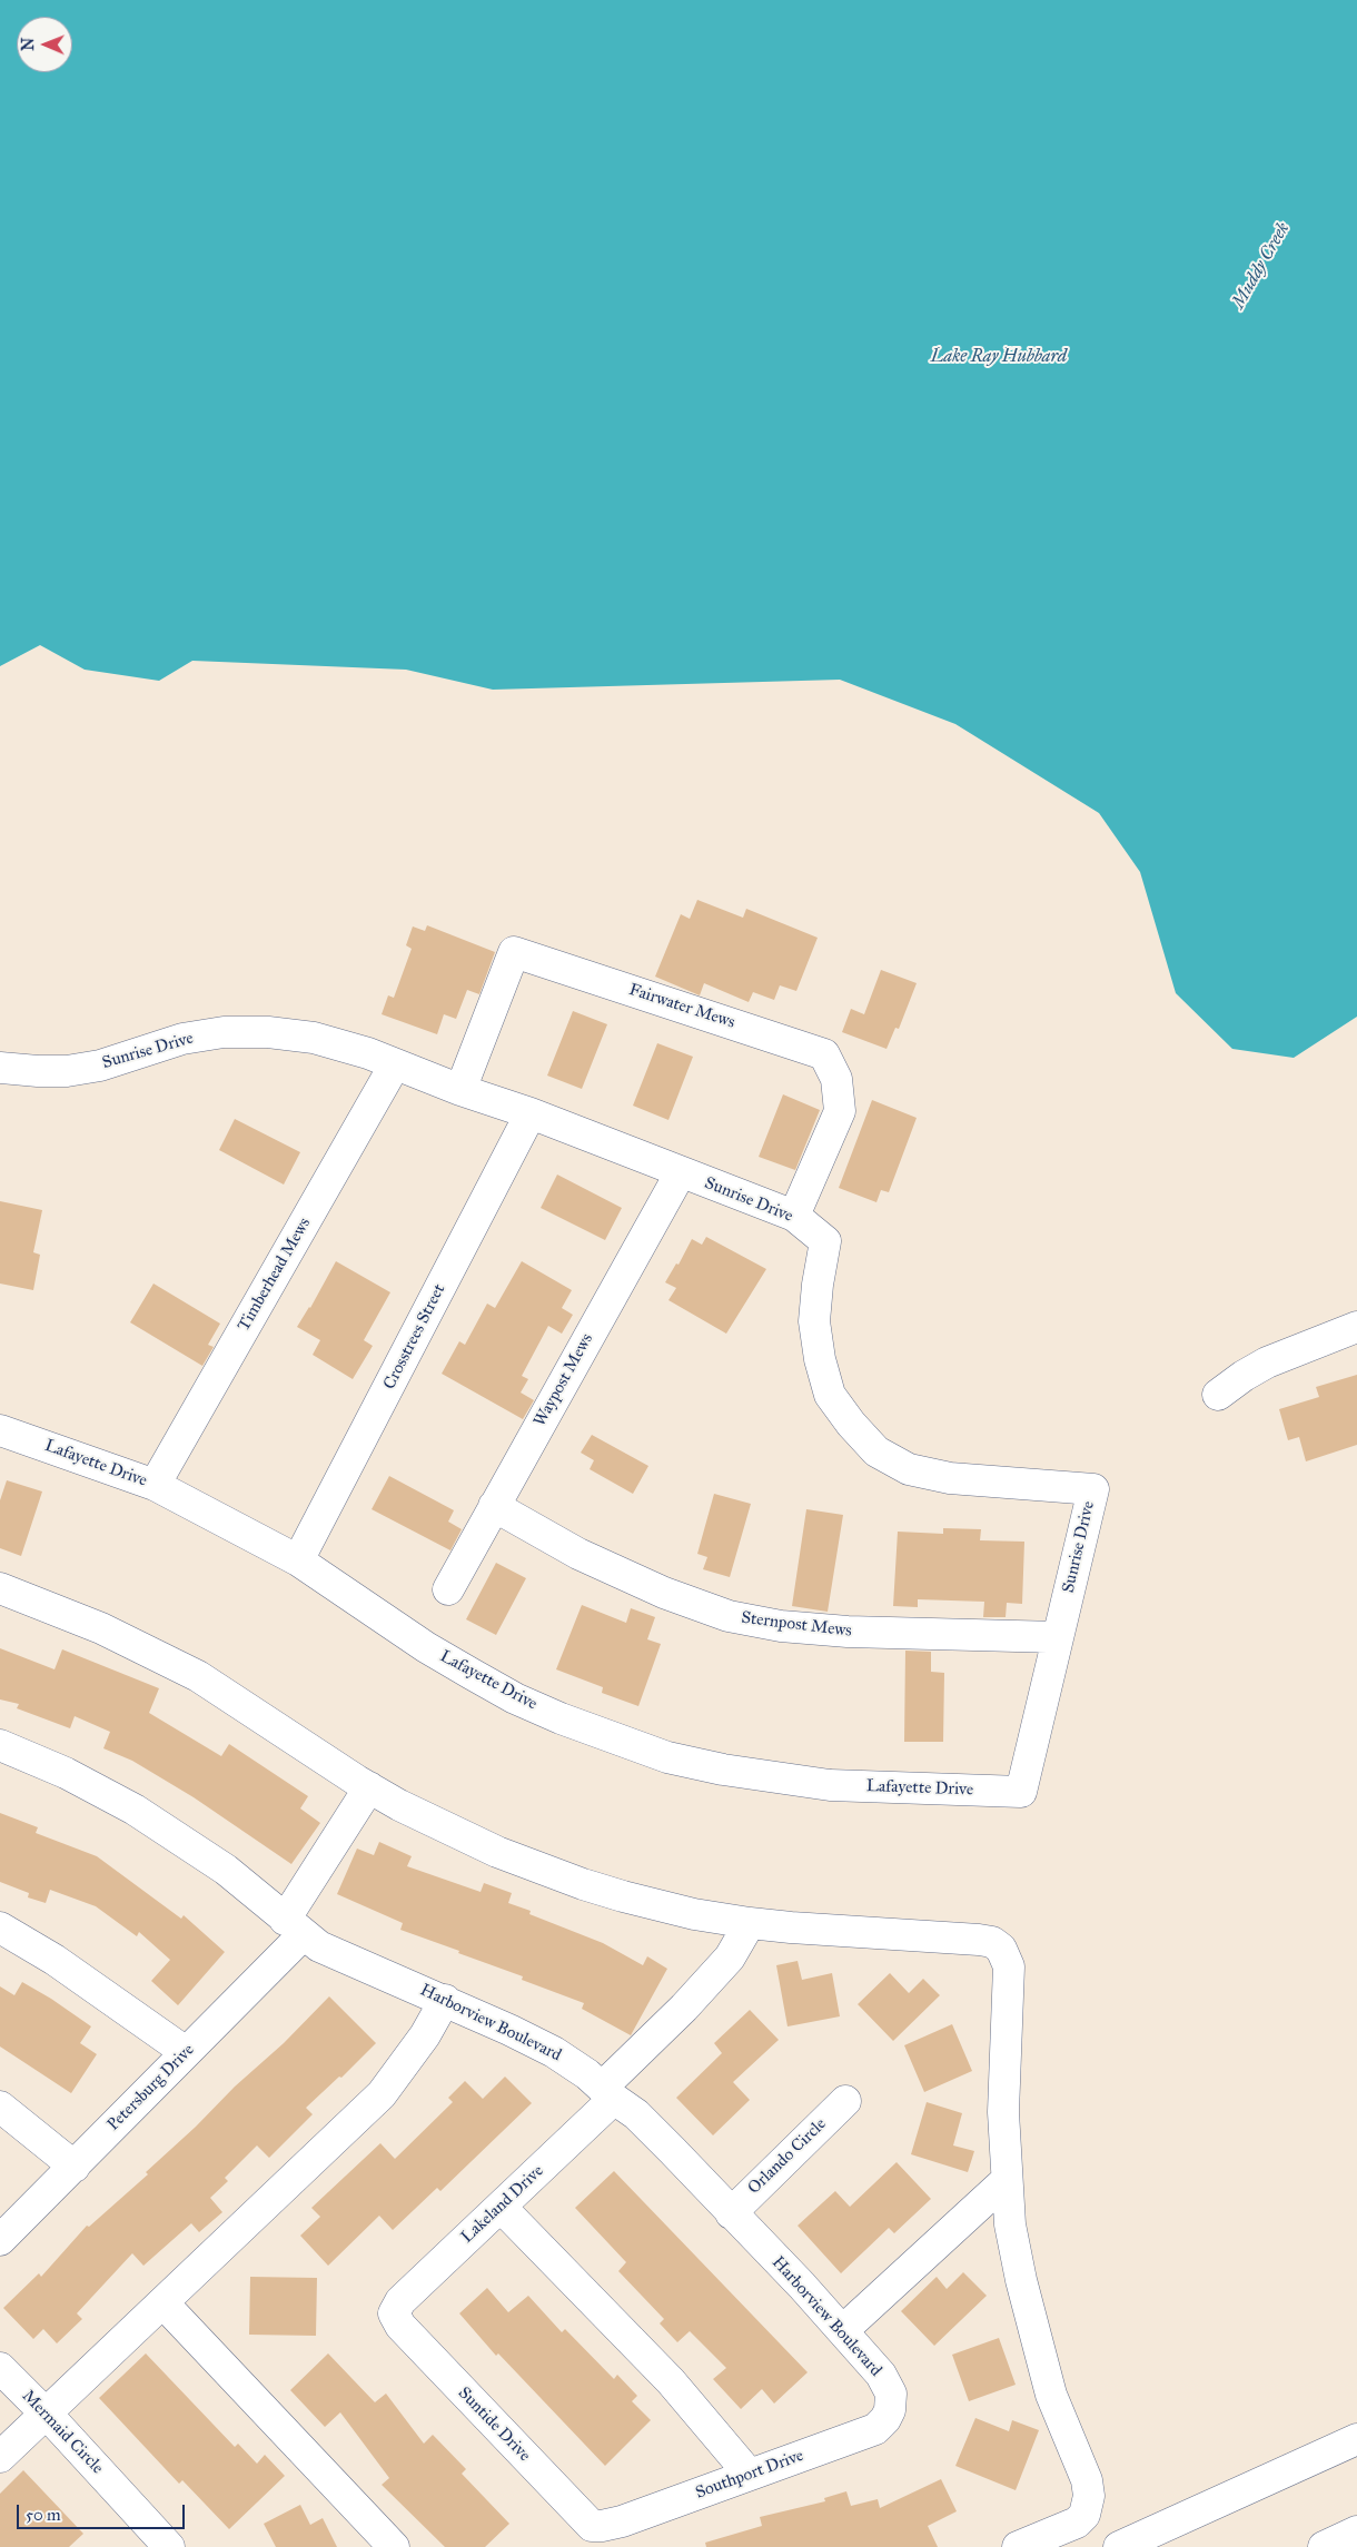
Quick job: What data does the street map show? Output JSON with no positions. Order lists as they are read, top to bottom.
{
  "streets": {
    "main road": [
      "Fairwater Mews",
      "Sunrise Drive",
      "Timberhead Mews",
      "Crosstrees Street",
      "Waypost Mews",
      "Lafayette Drive",
      "Sternpost Mews",
      "Harborview Boulevard",
      "Petersburg Drive",
      "Orlando Circle",
      "Lakeland Drive",
      "Suntide Drive",
      "Mermaid Circle",
      "Southport Drive"
    ]
  },
  "crossings": [
    ["Fairwater Mews", "Sunrise Drive"],
    ["Sunrise Drive", "Timberhead Mews"],
    ["Sunrise Drive", "Crosstrees Street"],
    ["Sunrise Drive", "Waypost Mews"],
    ["Sunrise Drive", "Lafayette Drive"],
    ["Sunrise Drive", "Sternpost Mews"],
    ["Timberhead Mews", "Lafayette Drive"],
    ["Crosstrees Street", "Lafayette Drive"],
    ["Waypost Mews", "Sternpost Mews"],
    ["Harborview Boulevard", "Petersburg Drive"],
    ["Harborview Boulevard", "Orlando Circle"],
    ["Harborview Boulevard", "Lakeland Drive"],
    ["Harborview Boulevard", "Southport Drive"],
    ["Lakeland Drive", "Suntide Drive"],
    ["Suntide Drive", "Southport Drive"]
  ],
  "water": ["Muddy Creek", "Lake Ray Hubbard"],
  "scale_bar": "50 m",
  "north": "left"
}
